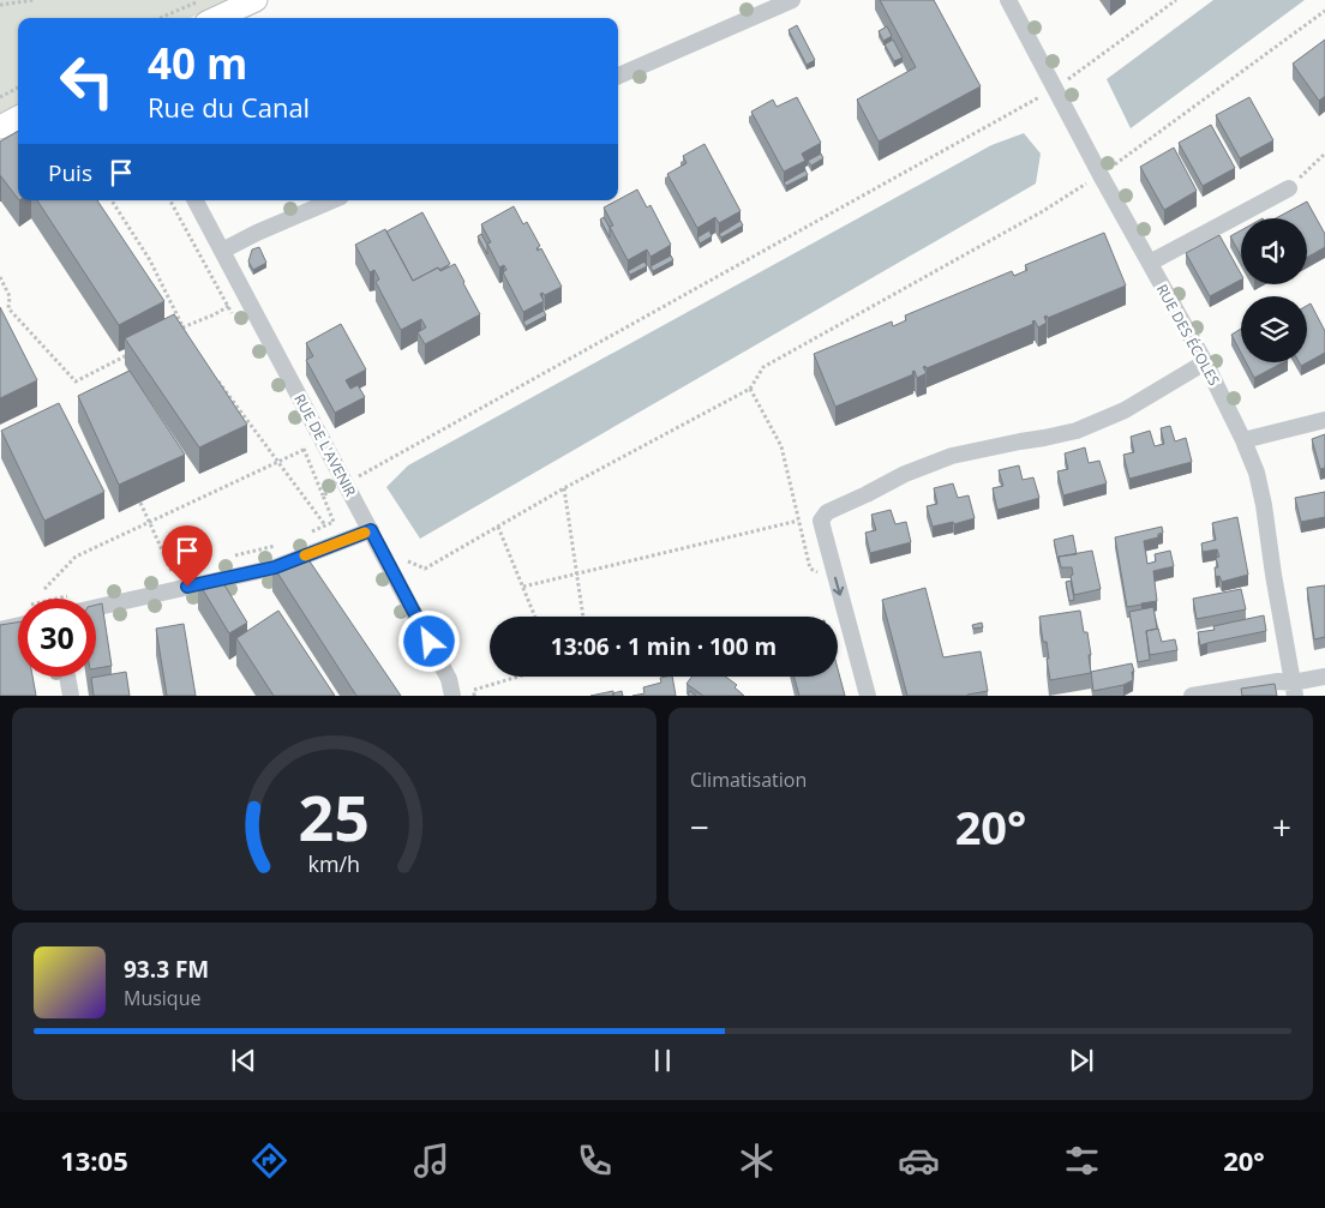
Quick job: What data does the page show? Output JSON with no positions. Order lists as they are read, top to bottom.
{
  "streets": {
    "street": ["RUE DES ÉCOLES", "RUE DE L'AVENIR"]
  },
  "page": {
    "turn": ["40 m", "Rue du Canal"],
    "then": "Puis",
    "limit": "30",
    "trip": "13:06 · 1 min · 100 m",
    "tile": "Climatisation",
    "heat": ["−", "20°", "+"],
    "song": ["93.3 FM", "Musique"],
    "tabs": ["13:05", "20°"],
    "gauge": ["25", "km/h"]
  }
}
